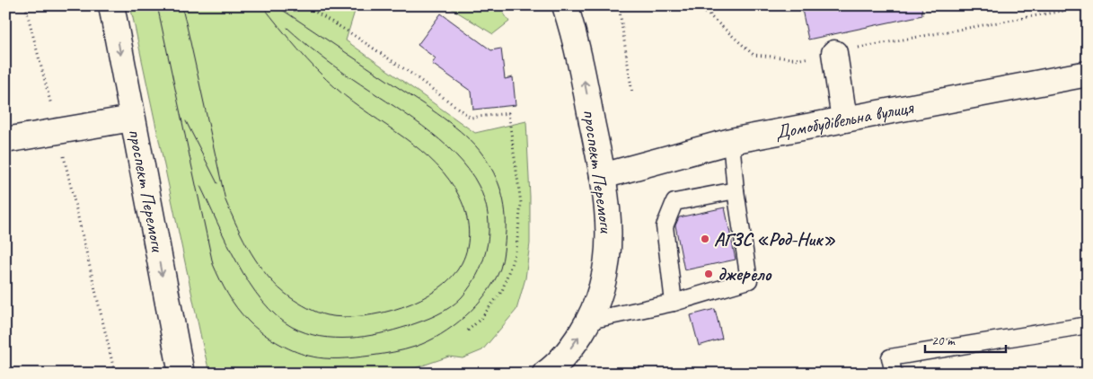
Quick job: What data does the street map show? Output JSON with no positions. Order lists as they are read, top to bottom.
{
  "streets": {
    "main road": ["Домобудівельна вулиця", "проспект Перемоги"]
  },
  "crossings": [
    ["Домобудівельна вулиця", "проспект Перемоги"]
  ],
  "places": ["АГЗС «Род-Ник»", "джерело"],
  "scale_bar": "20 m"
}
